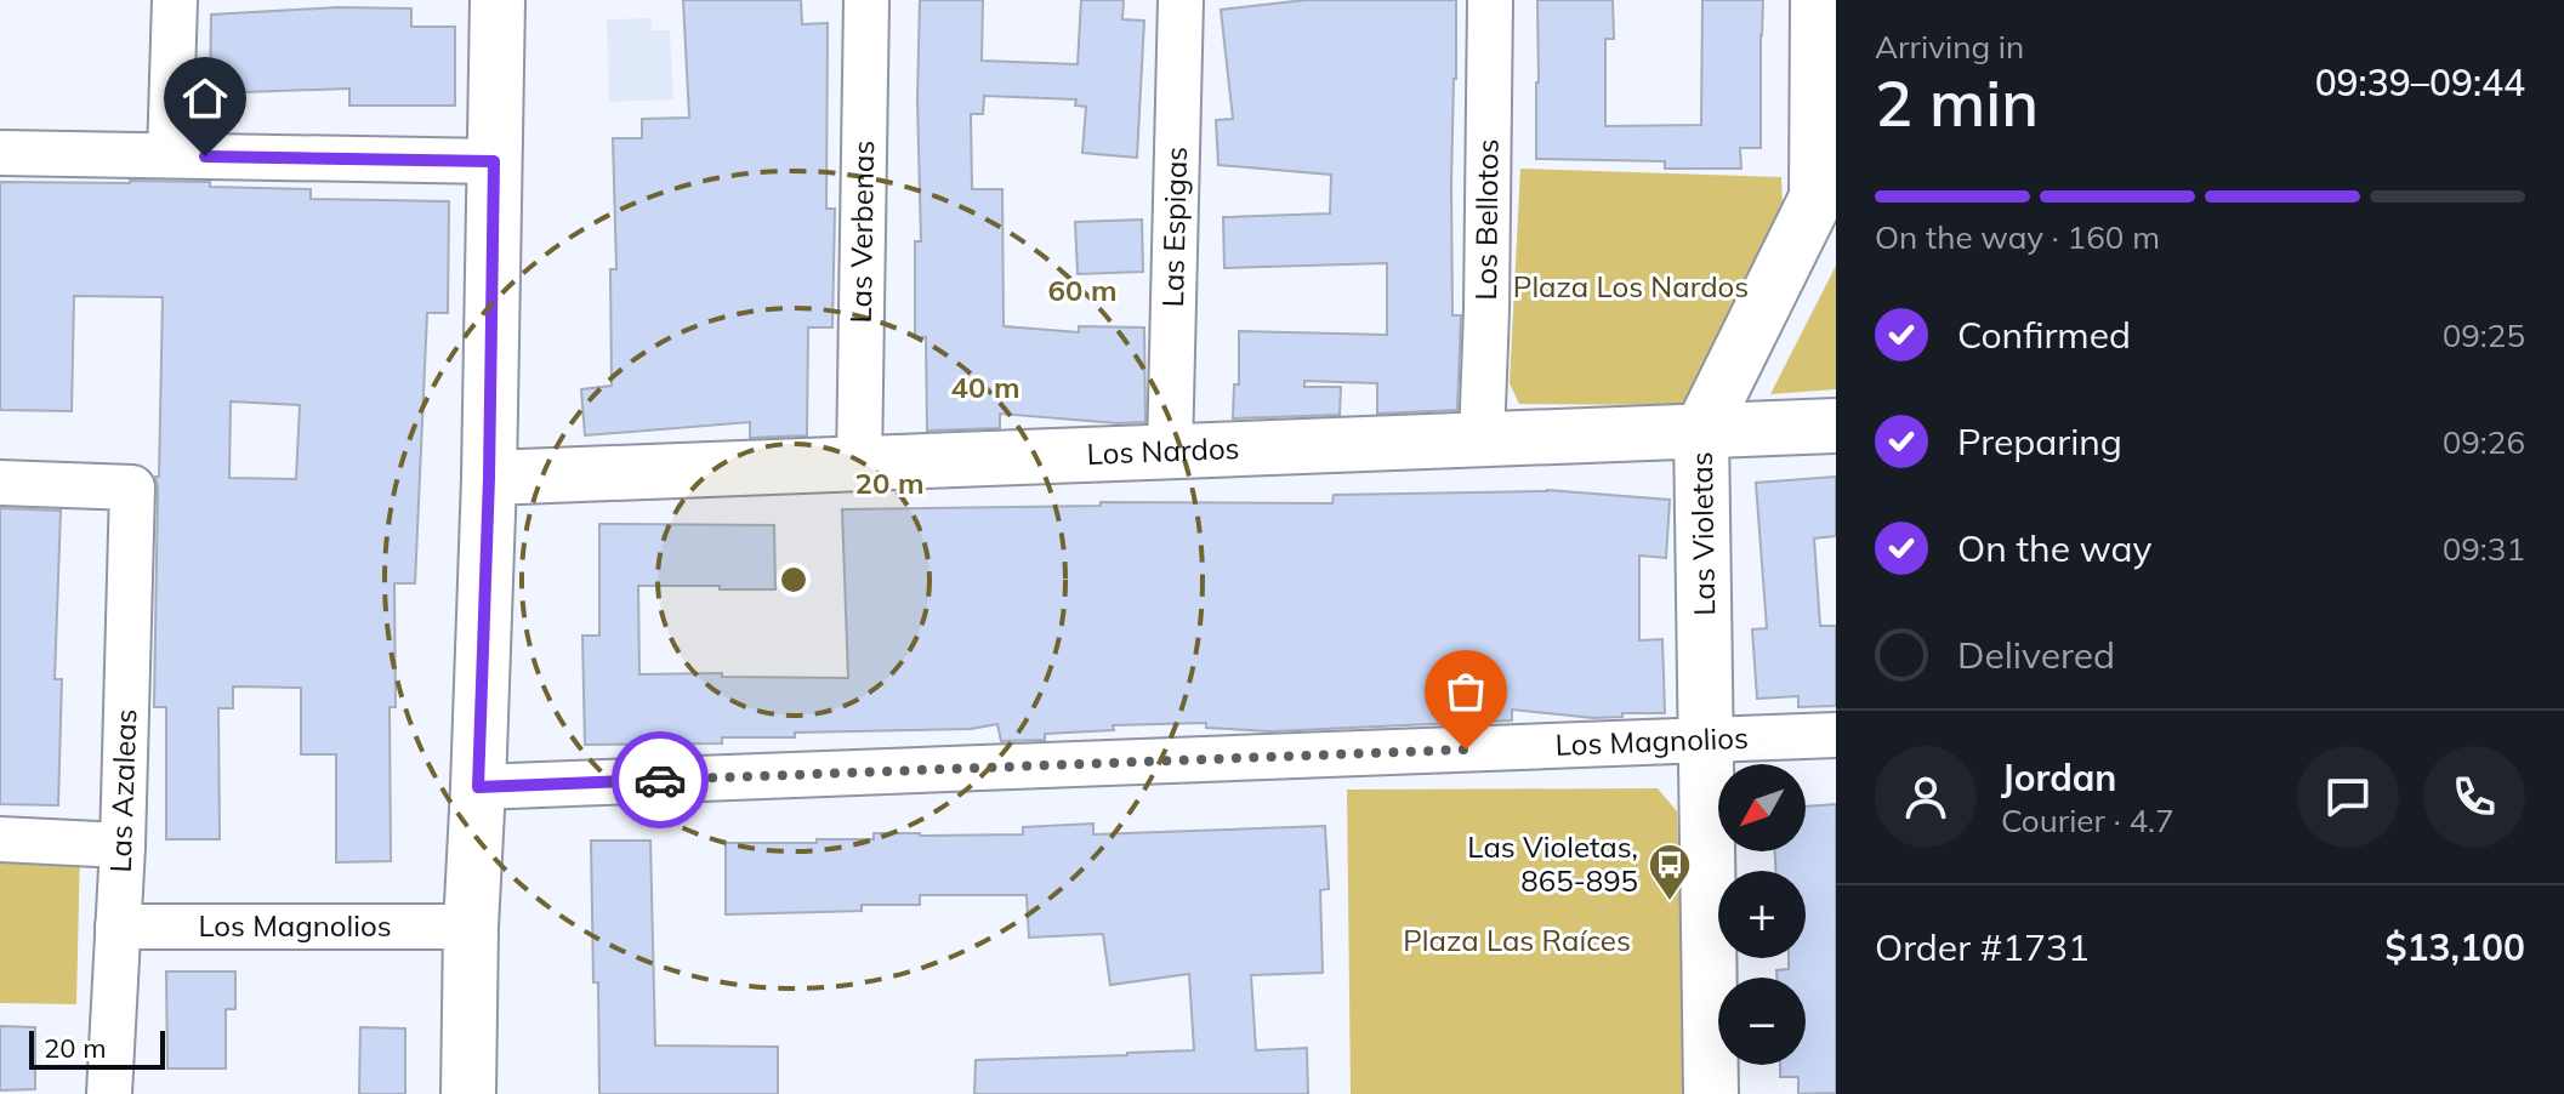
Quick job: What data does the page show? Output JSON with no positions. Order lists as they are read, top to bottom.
{
  "streets": {
    "street": [
      "Los Bellotos",
      "Las Espigas",
      "Las Verbenas",
      "Los Nardos",
      "Las Violetas",
      "Los Magnolios",
      "Las Azaleas"
    ]
  },
  "crossings": [
    ["Los Bellotos", "Los Nardos"],
    ["Las Espigas", "Los Nardos"],
    ["Las Verbenas", "Los Nardos"],
    ["Los Nardos", "Las Violetas"],
    ["Las Violetas", "Los Magnolios"],
    ["Los Magnolios", "Las Azaleas"]
  ],
  "parks": ["Plaza Los Nardos", "Plaza Las Raíces"],
  "places": {
    "bus stop": ["Las Violetas, 865-895"]
  },
  "scale_bar": "20 m",
  "north": "bottom left",
  "page": {
    "heading": ["2 min", "Arriving in", "09:39–09:44"],
    "panel": [
      "Jordan",
      "Courier · 4.7",
      "Order #1731",
      "$13,100"
    ],
    "bar": "On the way · 160 m",
    "list": [
      ["Confirmed", "09:25"],
      ["Preparing", "09:26"],
      ["On the way", "09:31"],
      "Delivered"
    ],
    "map_buttons": ["+", "−"],
    "scale": "20 m"
  },
  "rings": ["60 m", "40 m", "20 m"]
}
